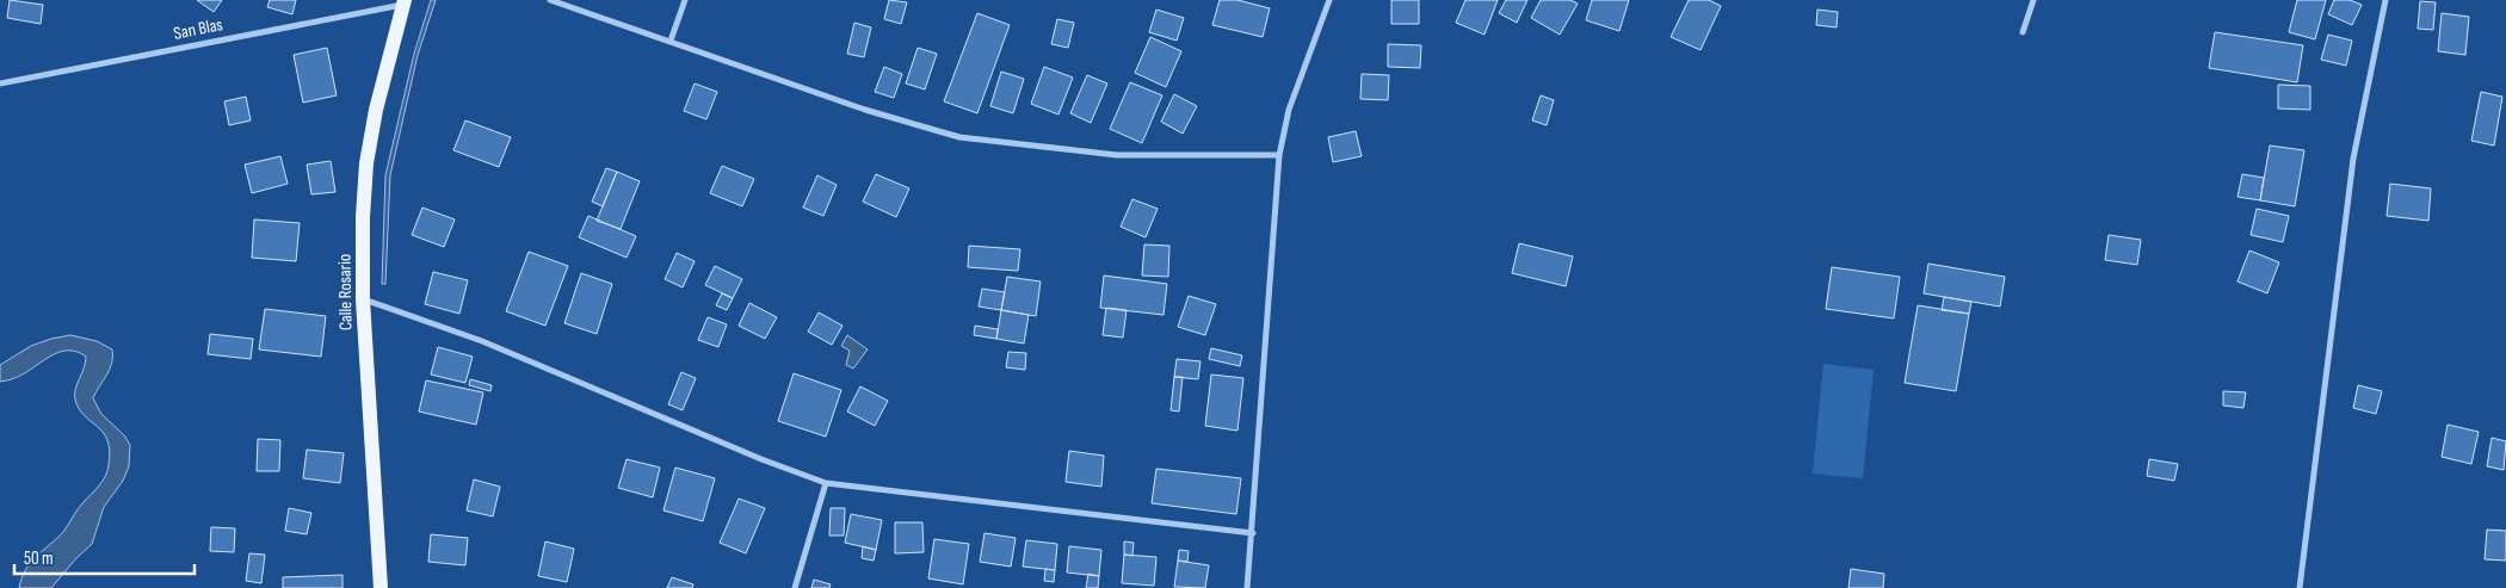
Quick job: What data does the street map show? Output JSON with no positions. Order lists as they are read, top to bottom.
{
  "streets": {
    "main road": ["Calle Rosario"],
    "street": ["San Blas"]
  },
  "crossings": [
    ["San Blas", "Calle Rosario"]
  ],
  "scale_bar": "50 m"
}
